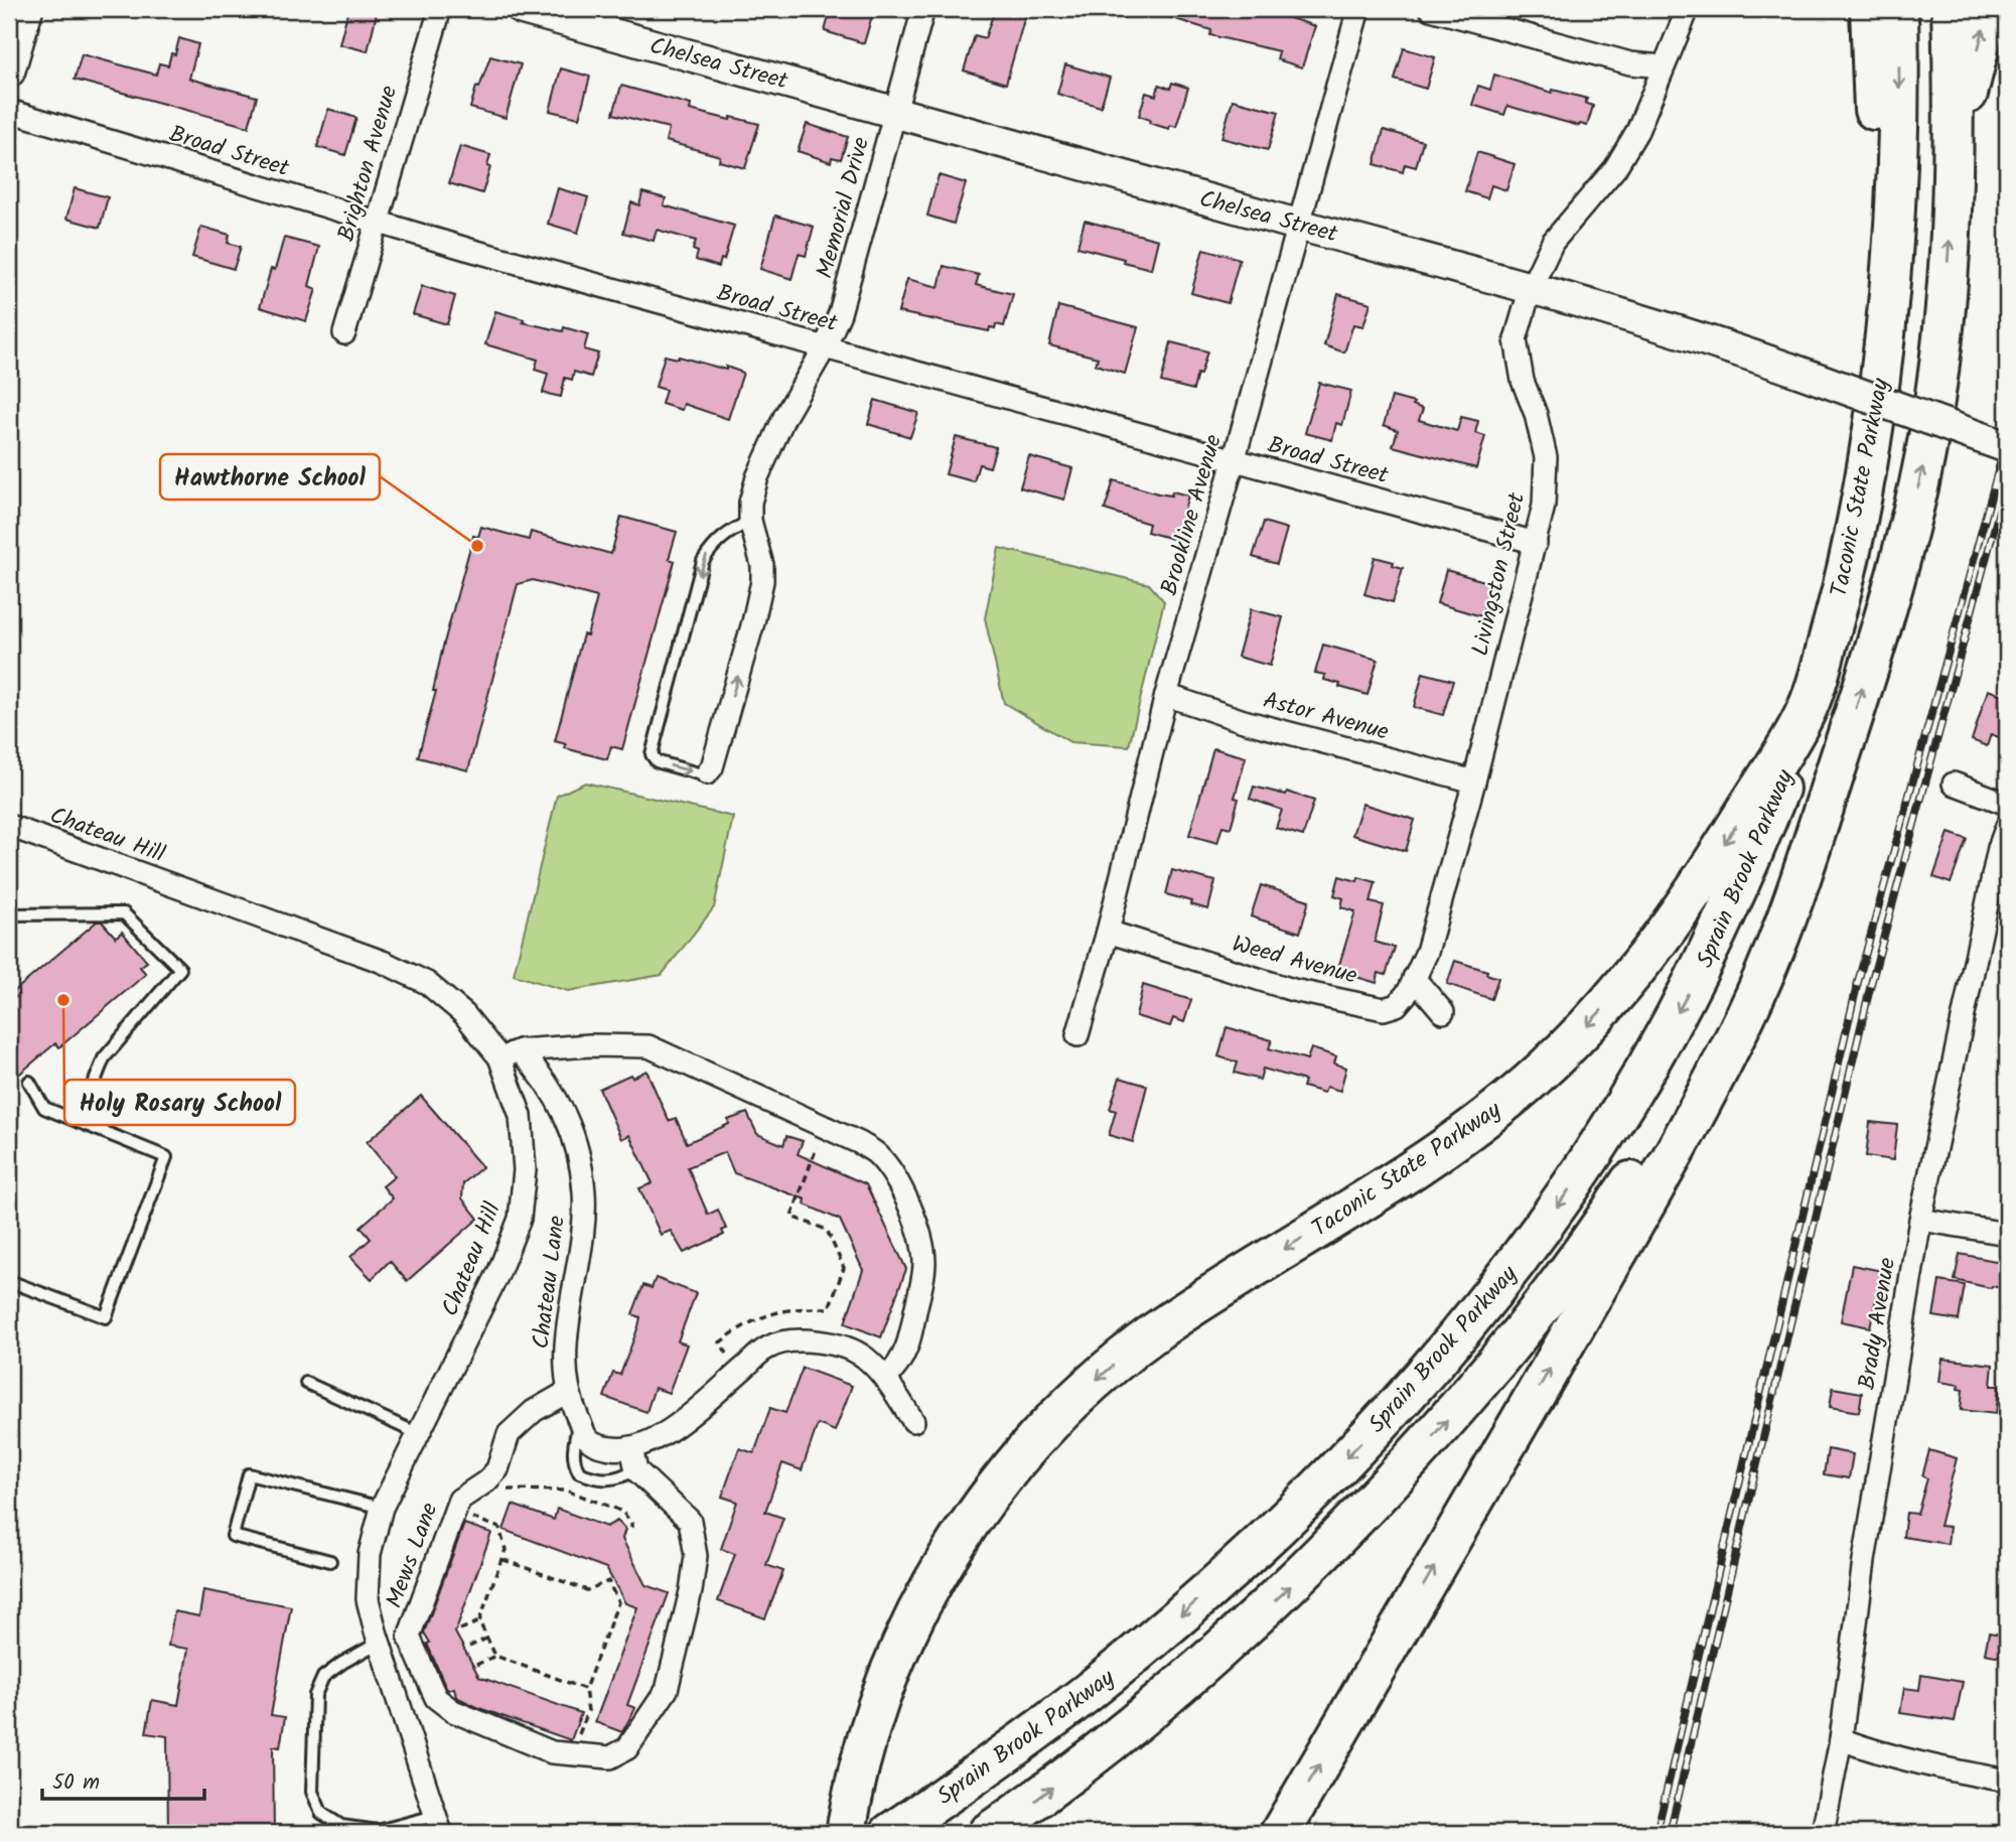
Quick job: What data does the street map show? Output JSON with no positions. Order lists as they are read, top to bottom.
{
  "streets": {
    "highway": ["Taconic State Parkway", "Sprain Brook Parkway"],
    "street": [
      "Chelsea Street",
      "Broad Street",
      "Brighton Avenue",
      "Memorial Drive",
      "Brookline Avenue",
      "Livingston Street",
      "Astor Avenue",
      "Chateau Hill",
      "Weed Avenue",
      "Chateau Lane",
      "Brady Avenue",
      "Mews Lane"
    ]
  },
  "crossings": [
    ["Chelsea Street", "Memorial Drive"],
    ["Chelsea Street", "Brookline Avenue"],
    ["Chelsea Street", "Livingston Street"],
    ["Broad Street", "Brighton Avenue"],
    ["Broad Street", "Memorial Drive"],
    ["Broad Street", "Brookline Avenue"],
    ["Broad Street", "Livingston Street"],
    ["Taconic State Parkway", "Sprain Brook Parkway"],
    ["Brookline Avenue", "Astor Avenue"],
    ["Brookline Avenue", "Weed Avenue"],
    ["Livingston Street", "Astor Avenue"],
    ["Livingston Street", "Weed Avenue"],
    ["Chateau Hill", "Chateau Lane"],
    ["Chateau Lane", "Mews Lane"]
  ],
  "places": ["Hawthorne School", "Holy Rosary School"],
  "scale_bar": "50 m"
}
